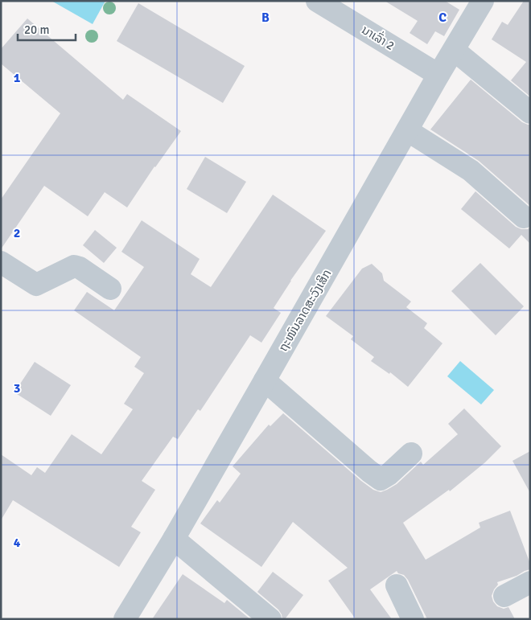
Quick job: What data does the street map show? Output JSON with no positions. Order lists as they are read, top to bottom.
{
  "streets": {
    "street": ["ນາເລົ່າ 2", "ຖະໜົນລາດສະວົງເສິກ"]
  },
  "crossings": [
    ["ນາເລົ່າ 2", "ຖະໜົນລາດສະວົງເສິກ"]
  ],
  "scale_bar": "20 m",
  "grid": {
    "columns": ["B", "C"],
    "rows": [
      "1",
      "2",
      "3",
      "4"
    ]
  }
}
